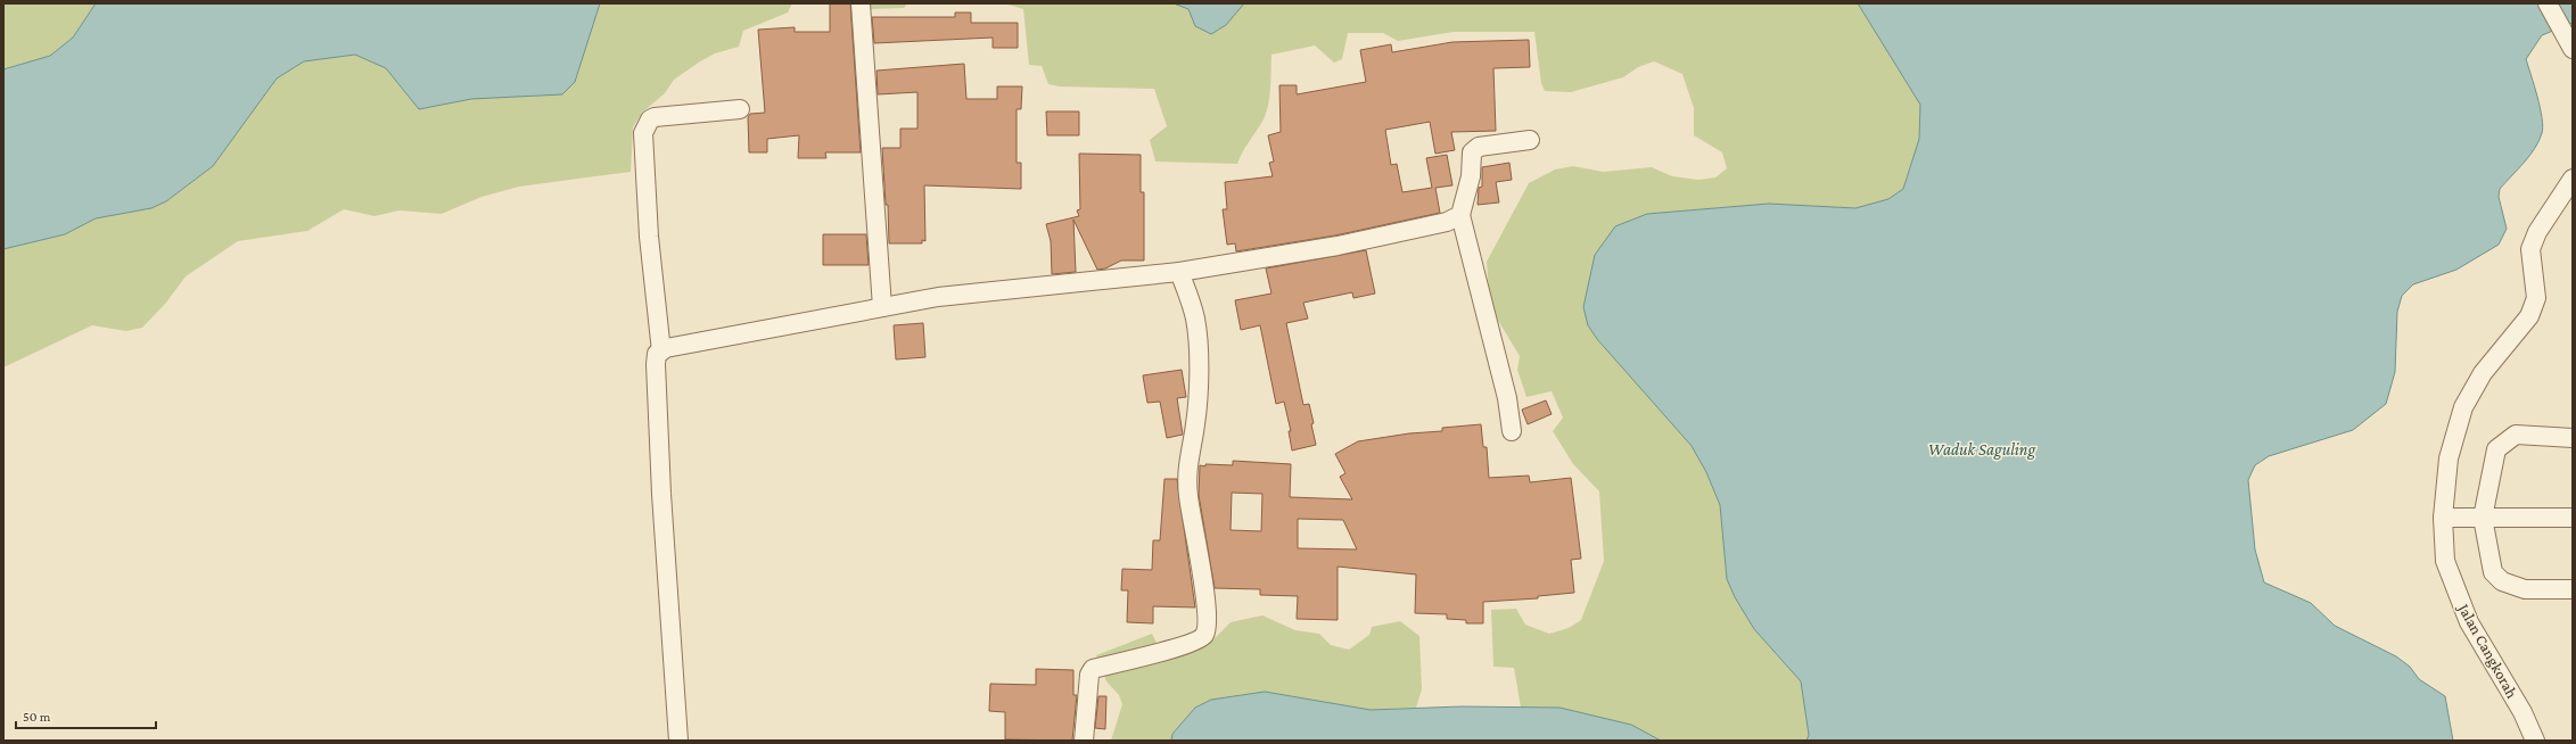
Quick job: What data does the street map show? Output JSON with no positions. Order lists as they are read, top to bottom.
{
  "streets": {
    "street": ["Jalan Cangkorah"]
  },
  "water": ["Waduk Saguling"],
  "scale_bar": "50 m"
}
